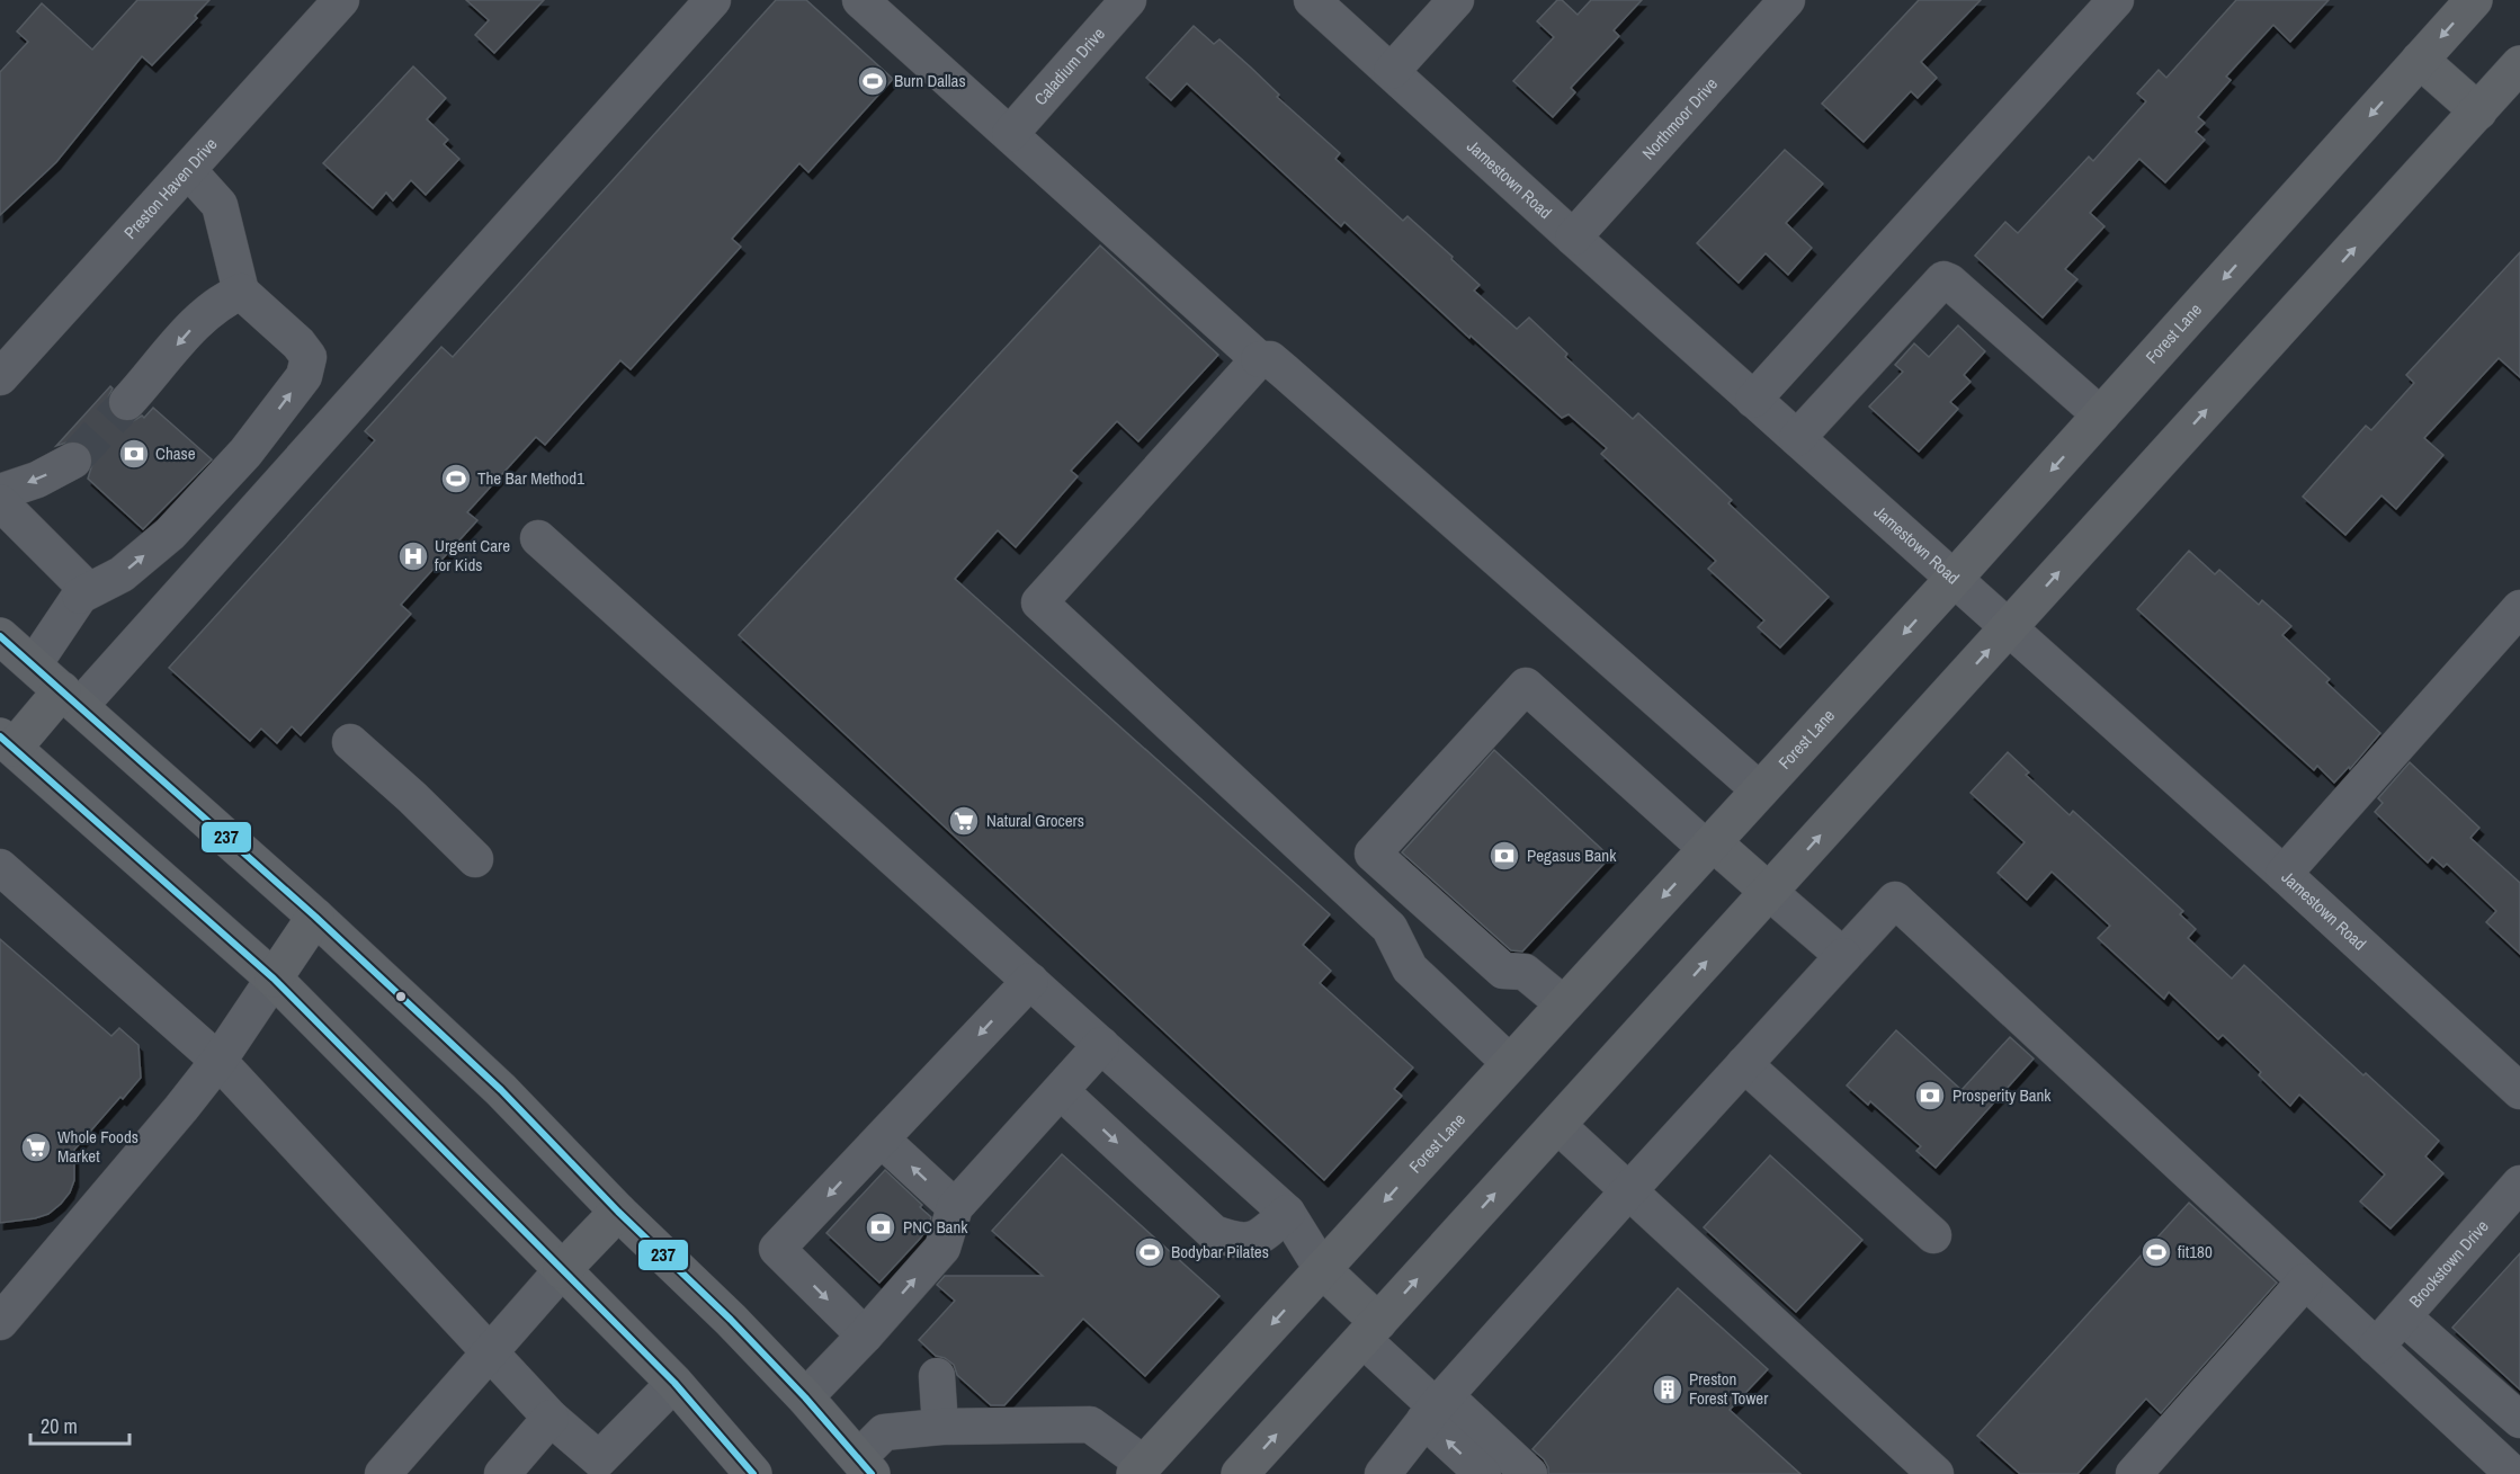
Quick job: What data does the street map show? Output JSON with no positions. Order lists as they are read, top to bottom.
{
  "streets": {
    "main road": ["Forest Lane"],
    "street": [
      "Caladium Drive",
      "Northmoor Drive",
      "Jamestown Road",
      "Preston Haven Drive",
      "Brookstown Drive"
    ]
  },
  "crossings": [
    ["Northmoor Drive", "Jamestown Road"],
    ["Jamestown Road", "Forest Lane"]
  ],
  "places": {
    "sports": [
      "Burn Dallas",
      "The Bar Method1",
      "Bodybar Pilates",
      "fit180"
    ],
    "bank": [
      "Chase",
      "Pegasus Bank",
      "Prosperity Bank",
      "PNC Bank"
    ],
    "hospital": ["Urgent Care for Kids"],
    "supermarket": ["Natural Grocers", "Whole Foods Market"],
    "building": ["Preston Forest Tower"]
  },
  "lines": ["transit line 237"],
  "scale_bar": "20 m"
}
